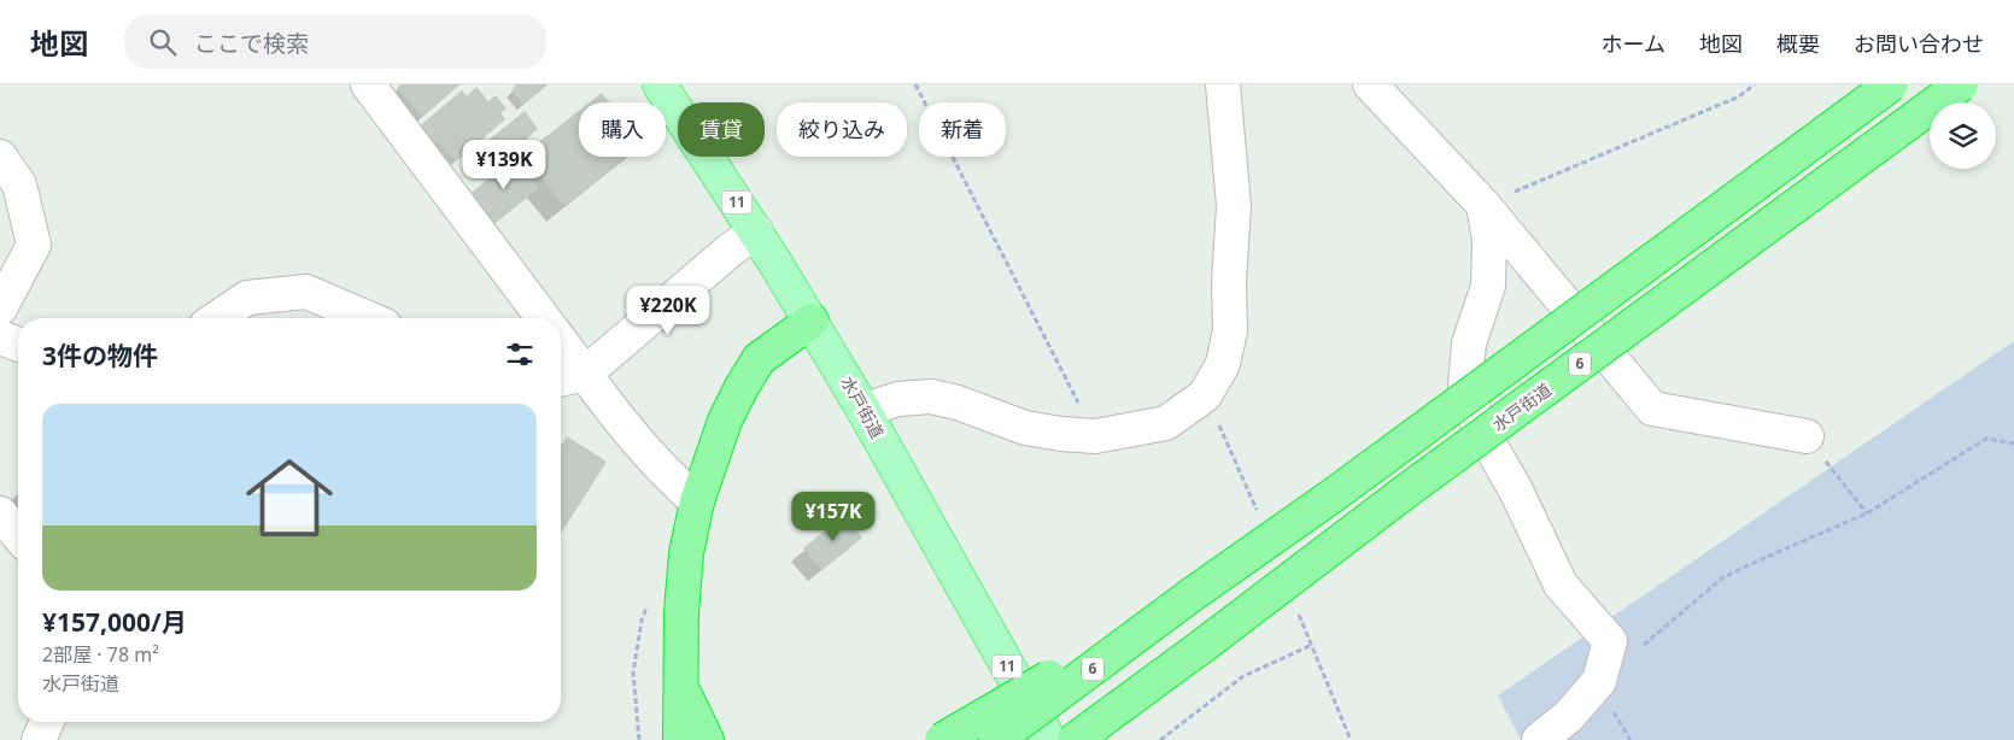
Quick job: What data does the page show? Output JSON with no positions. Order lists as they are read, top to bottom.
{
  "streets": {
    "highway": ["6", "水戸街道"],
    "main road": ["11"]
  },
  "crossings": [
    ["6", "水戸街道"]
  ],
  "page": {
    "header": "地図",
    "search": "ここで検索",
    "nav": [
      "ホーム",
      "地図",
      "概要",
      "お問い合わせ"
    ],
    "chip": [
      "購入",
      "賃貸",
      "絞り込み",
      "新着"
    ],
    "price": ["¥139K", "¥220K", "¥157K"],
    "heading": "3件の物件",
    "list": [
      {
        "name": "¥157,000/月",
        "note": "2部屋 · 78 m² · 水戸街道"
      }
    ]
  }
}
